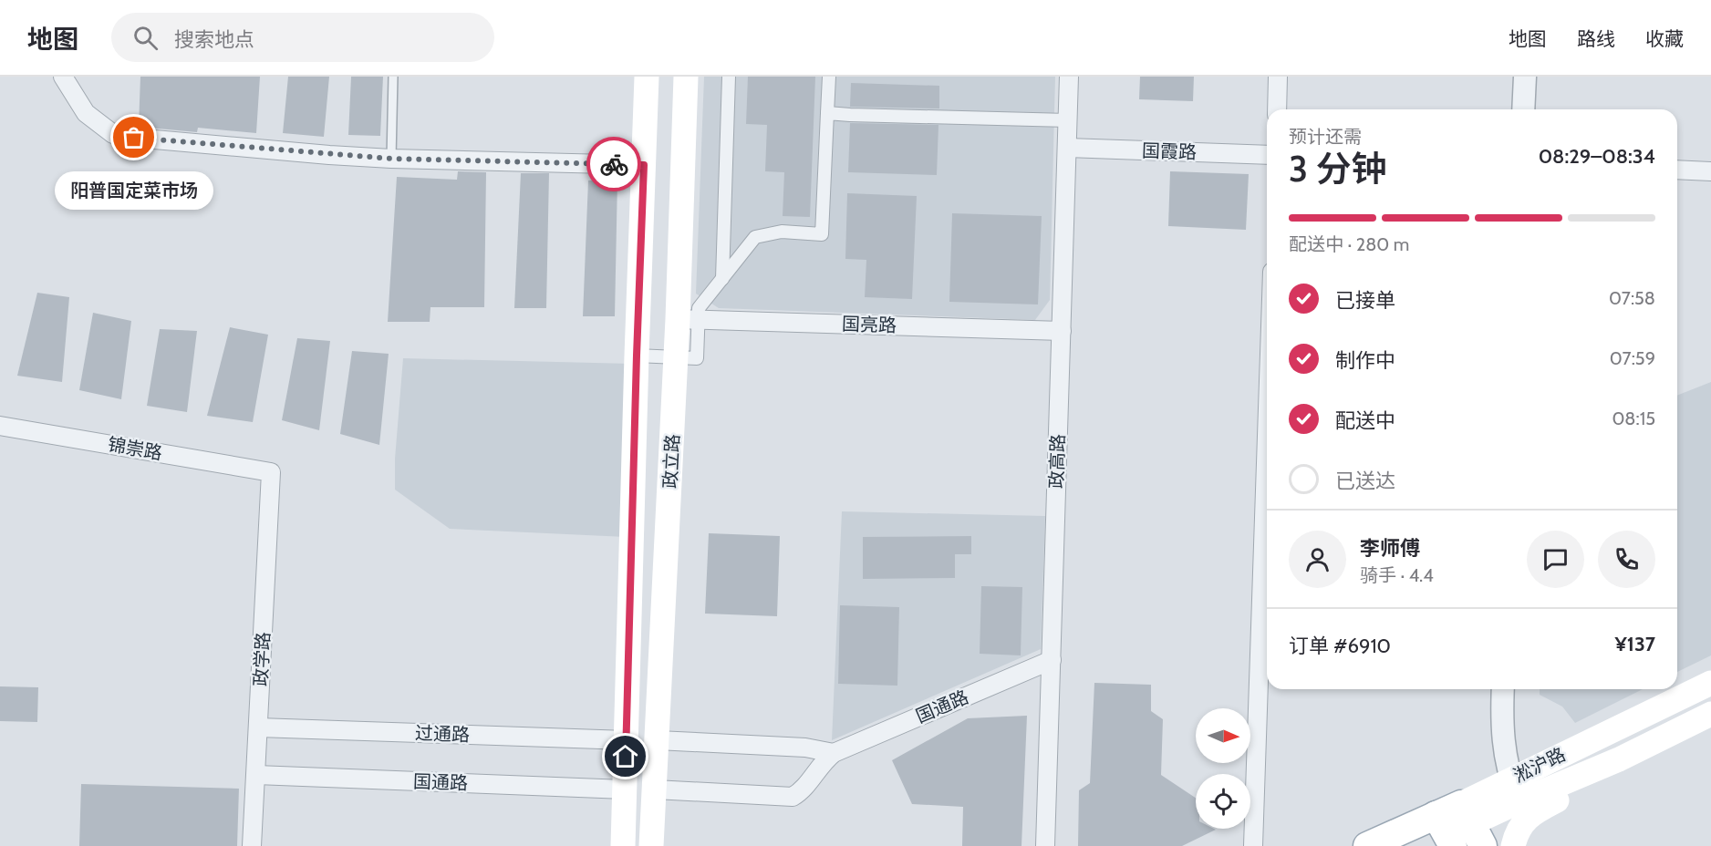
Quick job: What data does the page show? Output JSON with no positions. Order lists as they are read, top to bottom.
{
  "streets": {
    "main road": ["政立路", "淞沪路"],
    "street": [
      "国霞路",
      "国亮路",
      "锦崇路",
      "政高路",
      "政学路",
      "国通路",
      "过通路"
    ]
  },
  "crossings": [
    ["国霞路", "政高路"],
    ["国亮路", "政立路"],
    ["国亮路", "政高路"],
    ["锦崇路", "政学路"],
    ["政立路", "国通路"],
    ["政立路", "过通路"],
    ["政高路", "国通路"],
    ["政学路", "国通路"],
    ["政学路", "过通路"]
  ],
  "places": ["阳普国定菜市场"],
  "north": "right",
  "page": {
    "header": "地图",
    "search": "搜索地点",
    "nav": ["地图", "路线", "收藏"],
    "heading": ["3 分钟", "预计还需", "08:29–08:34"],
    "panel": [
      "李师傅",
      "骑手 · 4.4",
      "订单 #6910",
      "¥137"
    ],
    "bubble": "阳普国定菜市场",
    "bar": "配送中 · 280 m",
    "list": [
      ["已接单", "07:58"],
      ["制作中", "07:59"],
      ["配送中", "08:15"],
      "已送达"
    ]
  }
}
